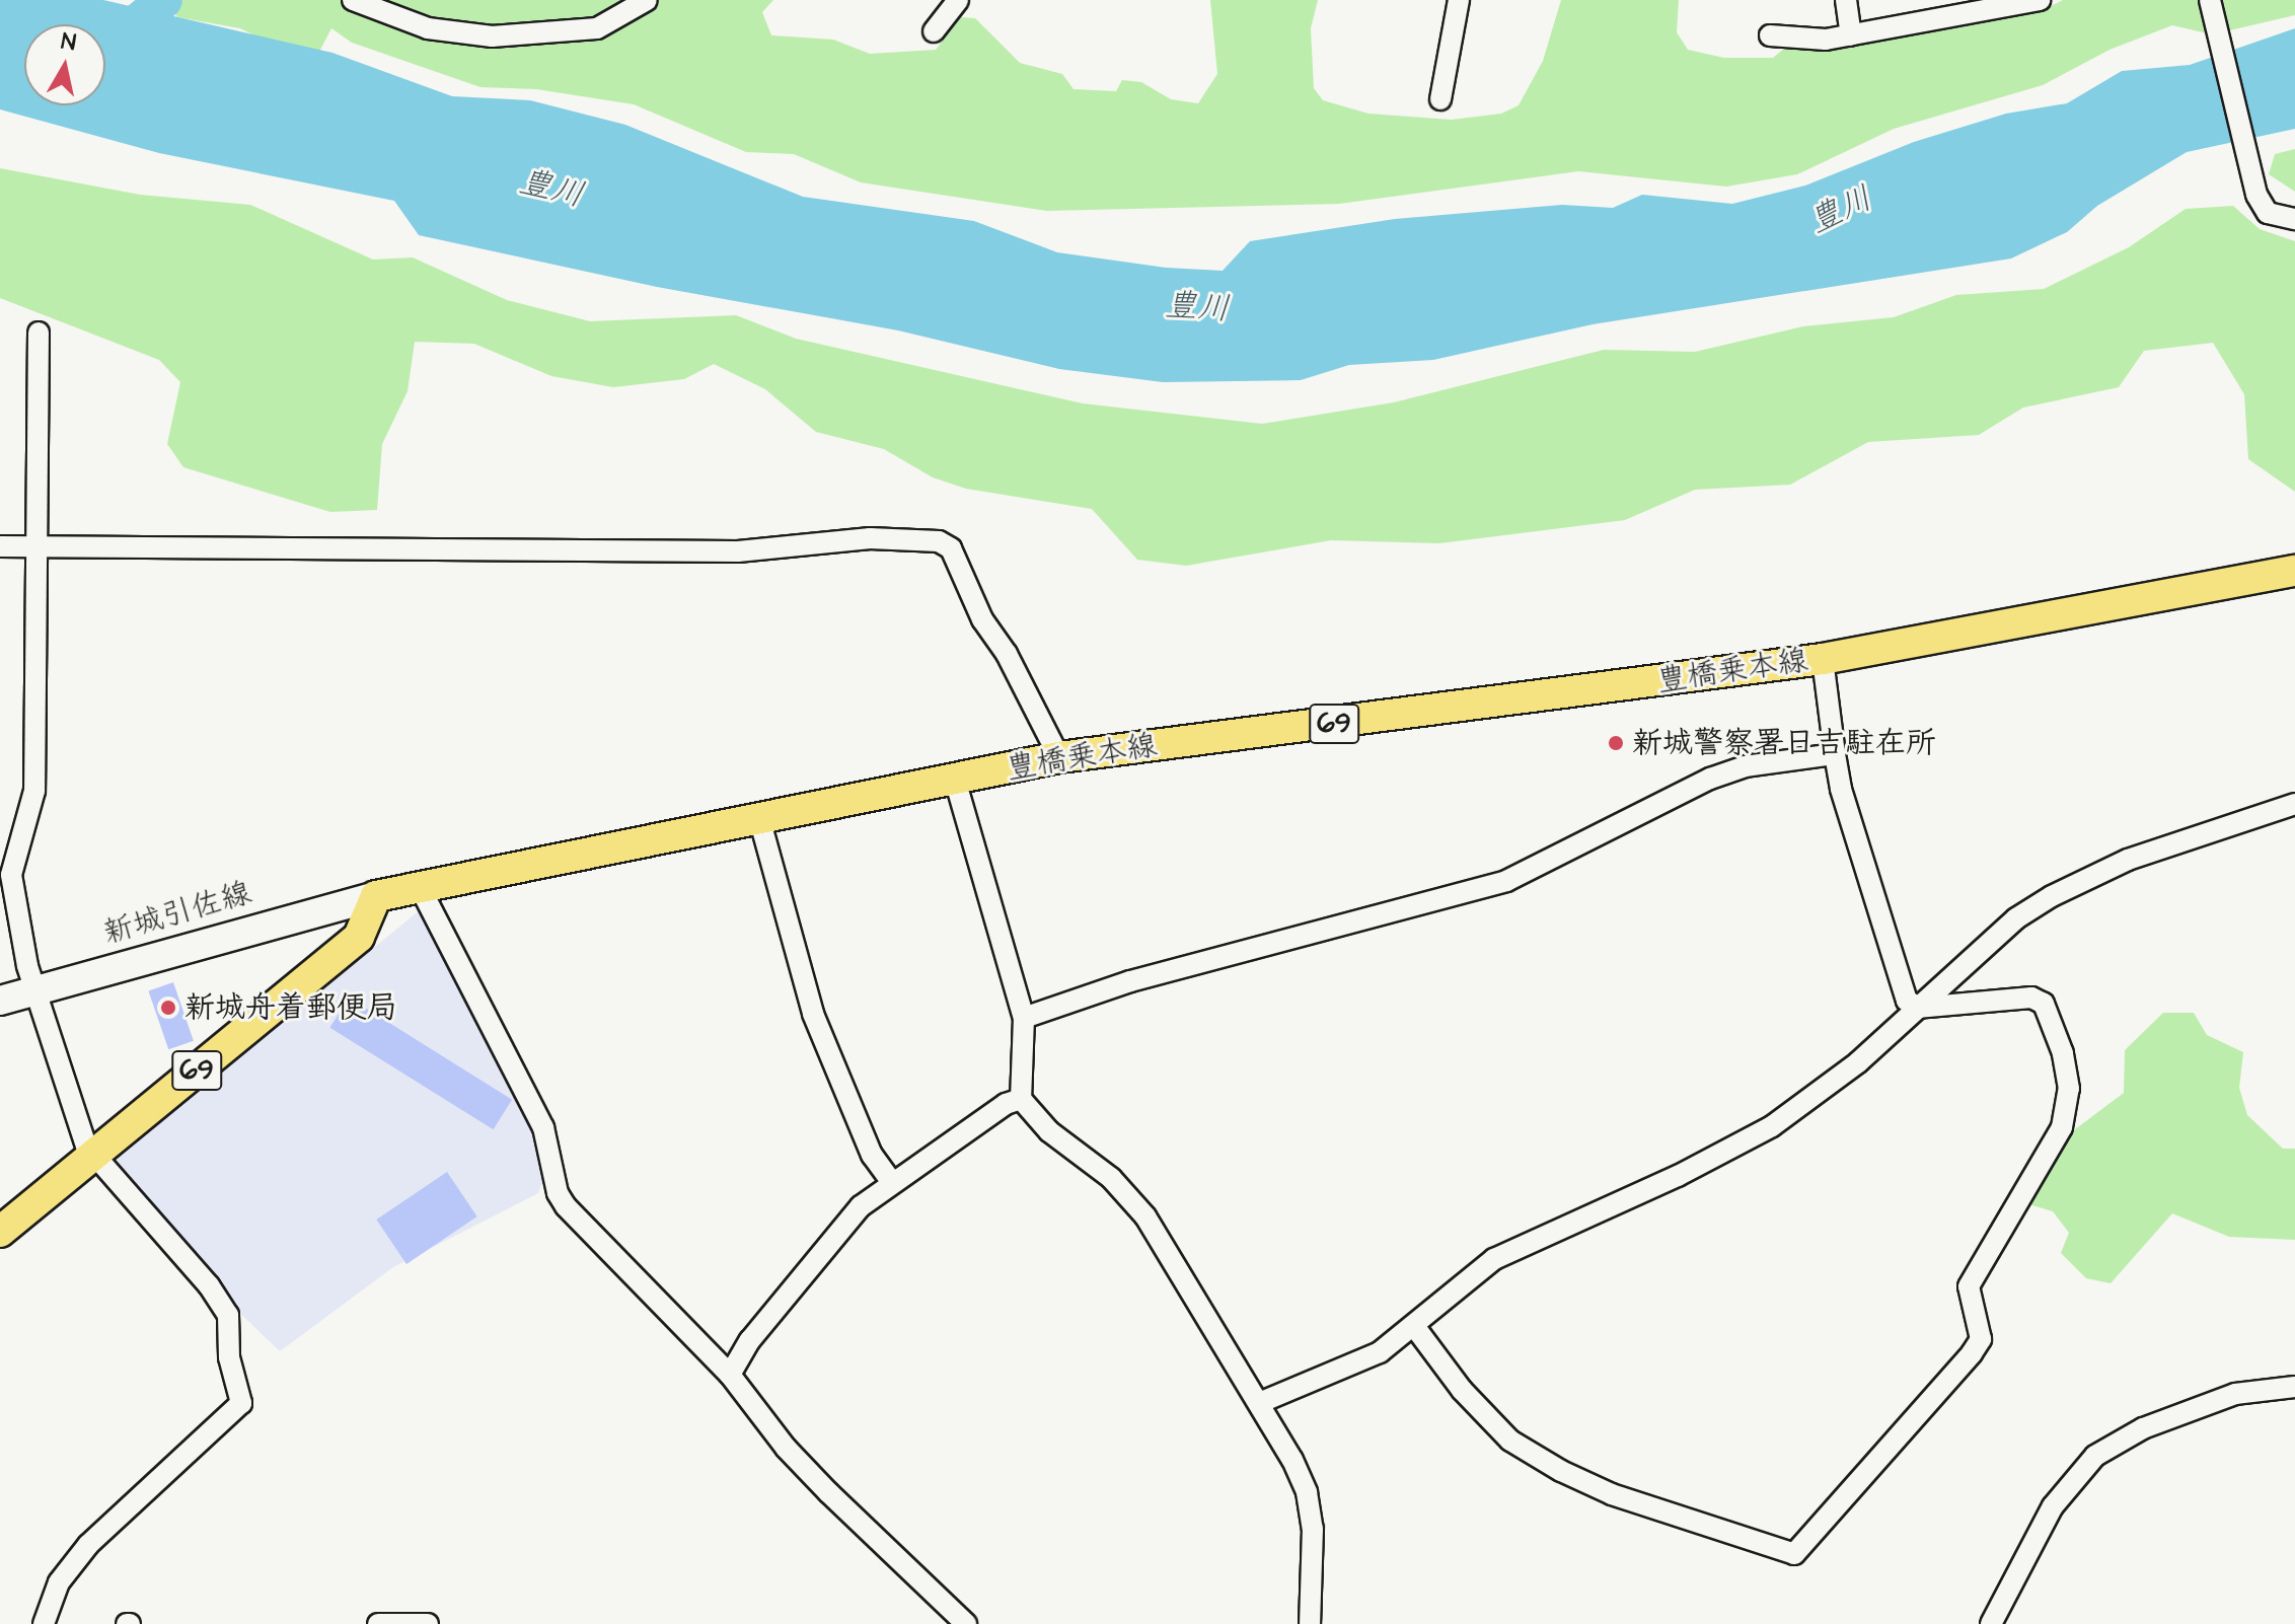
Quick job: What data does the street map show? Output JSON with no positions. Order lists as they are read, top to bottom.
{
  "streets": {
    "main road": ["豊橋乗本線", "69", "新城引佐線"]
  },
  "crossings": [
    ["豊橋乗本線", "69"],
    ["豊橋乗本線", "新城引佐線"],
    ["69", "新城引佐線"]
  ],
  "water": ["豊川"],
  "places": ["新城警察署日吉駐在所", "新城舟着郵便局"],
  "north": "top"
}
